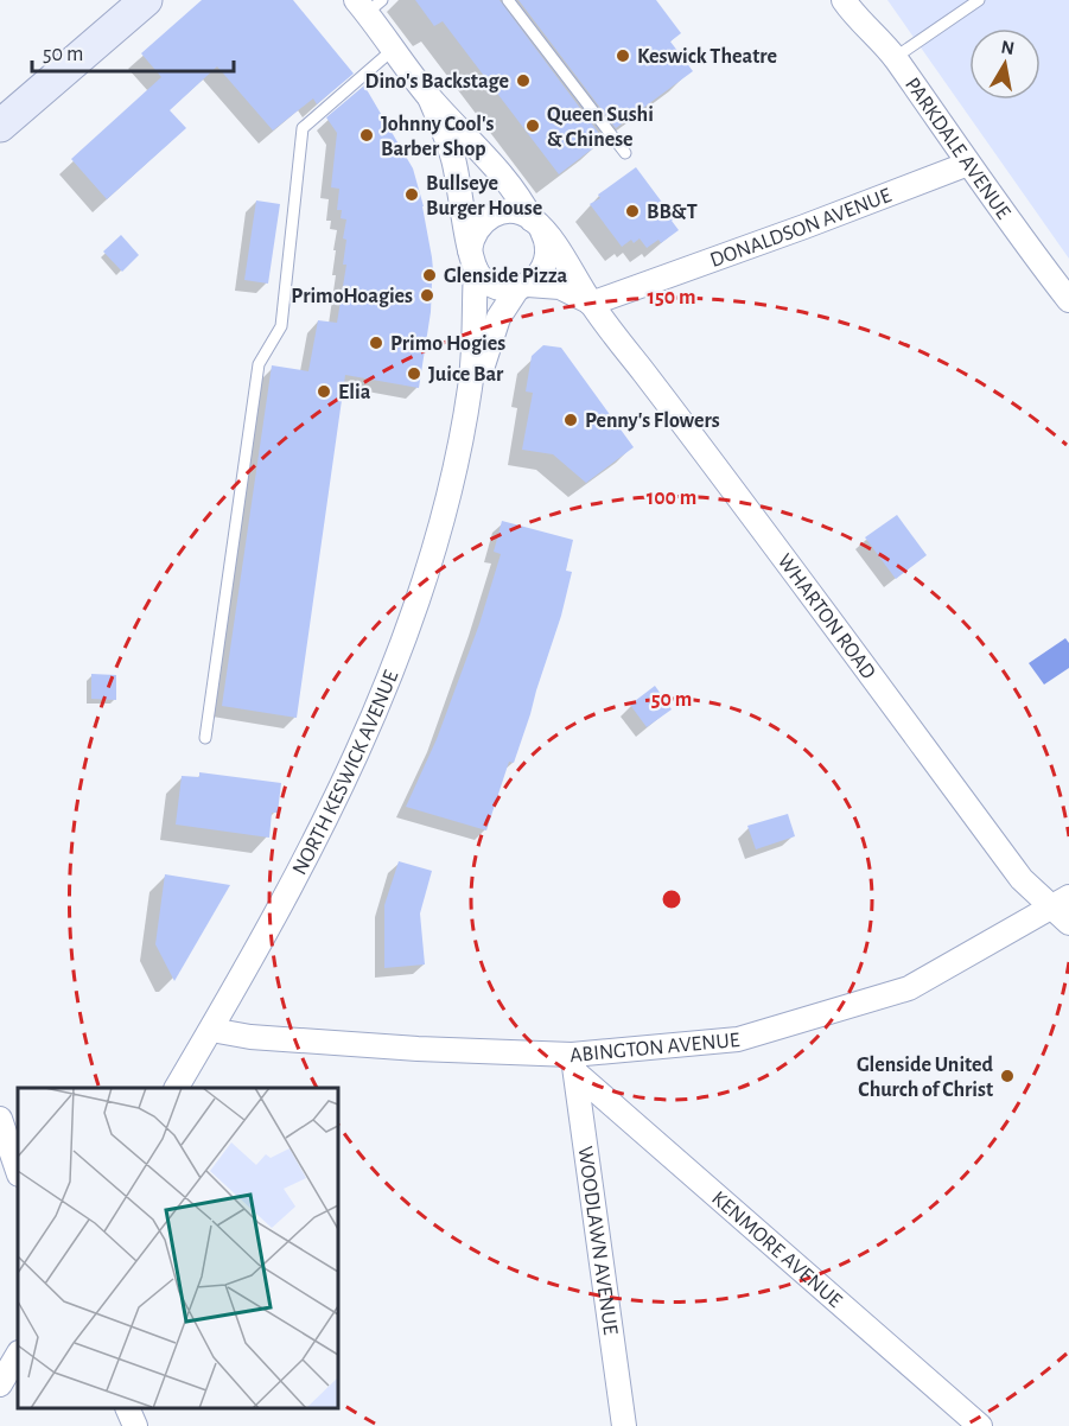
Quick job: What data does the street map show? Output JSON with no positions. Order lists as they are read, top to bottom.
{
  "streets": {
    "street": [
      "PARKDALE AVENUE",
      "DONALDSON AVENUE",
      "WHARTON ROAD",
      "NORTH KESWICK AVENUE",
      "ABINGTON AVENUE",
      "WOODLAWN AVENUE",
      "KENMORE AVENUE"
    ]
  },
  "crossings": [
    ["PARKDALE AVENUE", "DONALDSON AVENUE"],
    ["DONALDSON AVENUE", "WHARTON ROAD"],
    ["WHARTON ROAD", "NORTH KESWICK AVENUE"],
    ["WHARTON ROAD", "ABINGTON AVENUE"],
    ["NORTH KESWICK AVENUE", "ABINGTON AVENUE"],
    ["ABINGTON AVENUE", "WOODLAWN AVENUE"],
    ["ABINGTON AVENUE", "KENMORE AVENUE"],
    ["WOODLAWN AVENUE", "KENMORE AVENUE"]
  ],
  "places": [
    "Keswick Theatre",
    "Dino's Backstage",
    "Queen Sushi & Chinese",
    "Johnny Cool's Barber Shop",
    "Bullseye Burger House",
    "BB&T",
    "Glenside Pizza",
    "PrimoHoagies",
    "Primo Hogies",
    "Juice Bar",
    "Elia",
    "Penny's Flowers",
    "Glenside United Church of Christ"
  ],
  "scale_bar": "50 m",
  "north": "top",
  "rings": ["150 m", "100 m", "50 m"]
}
